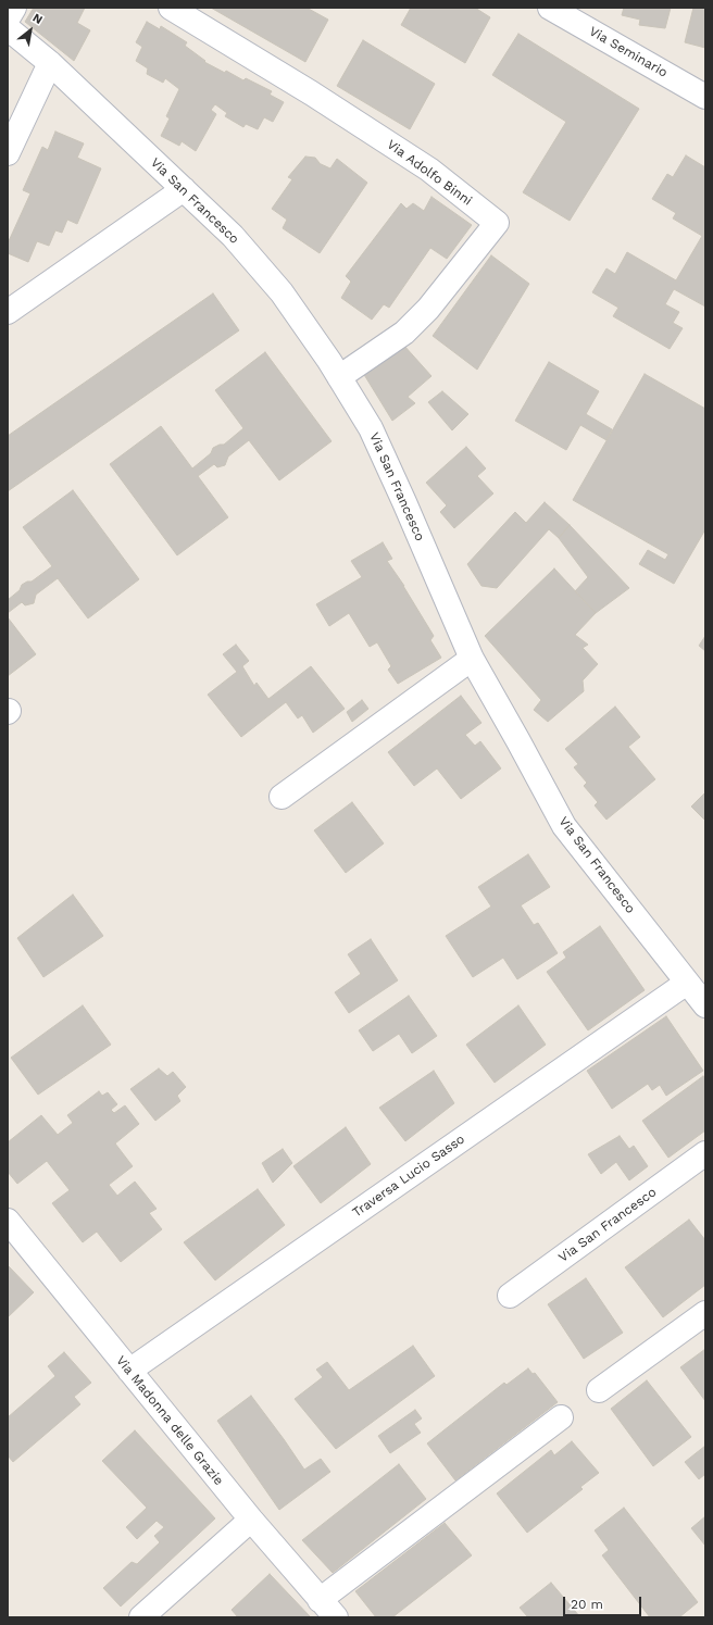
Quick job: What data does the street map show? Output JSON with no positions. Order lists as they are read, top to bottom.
{
  "streets": {
    "street": [
      "Via Seminario",
      "Via Adolfo Binni",
      "Via San Francesco",
      "Traversa Lucio Sasso",
      "Via Madonna delle Grazie"
    ]
  },
  "crossings": [
    ["Via Adolfo Binni", "Via San Francesco"],
    ["Via San Francesco", "Traversa Lucio Sasso"],
    ["Traversa Lucio Sasso", "Via Madonna delle Grazie"]
  ],
  "scale_bar": "20 m",
  "north": "top right"
}
